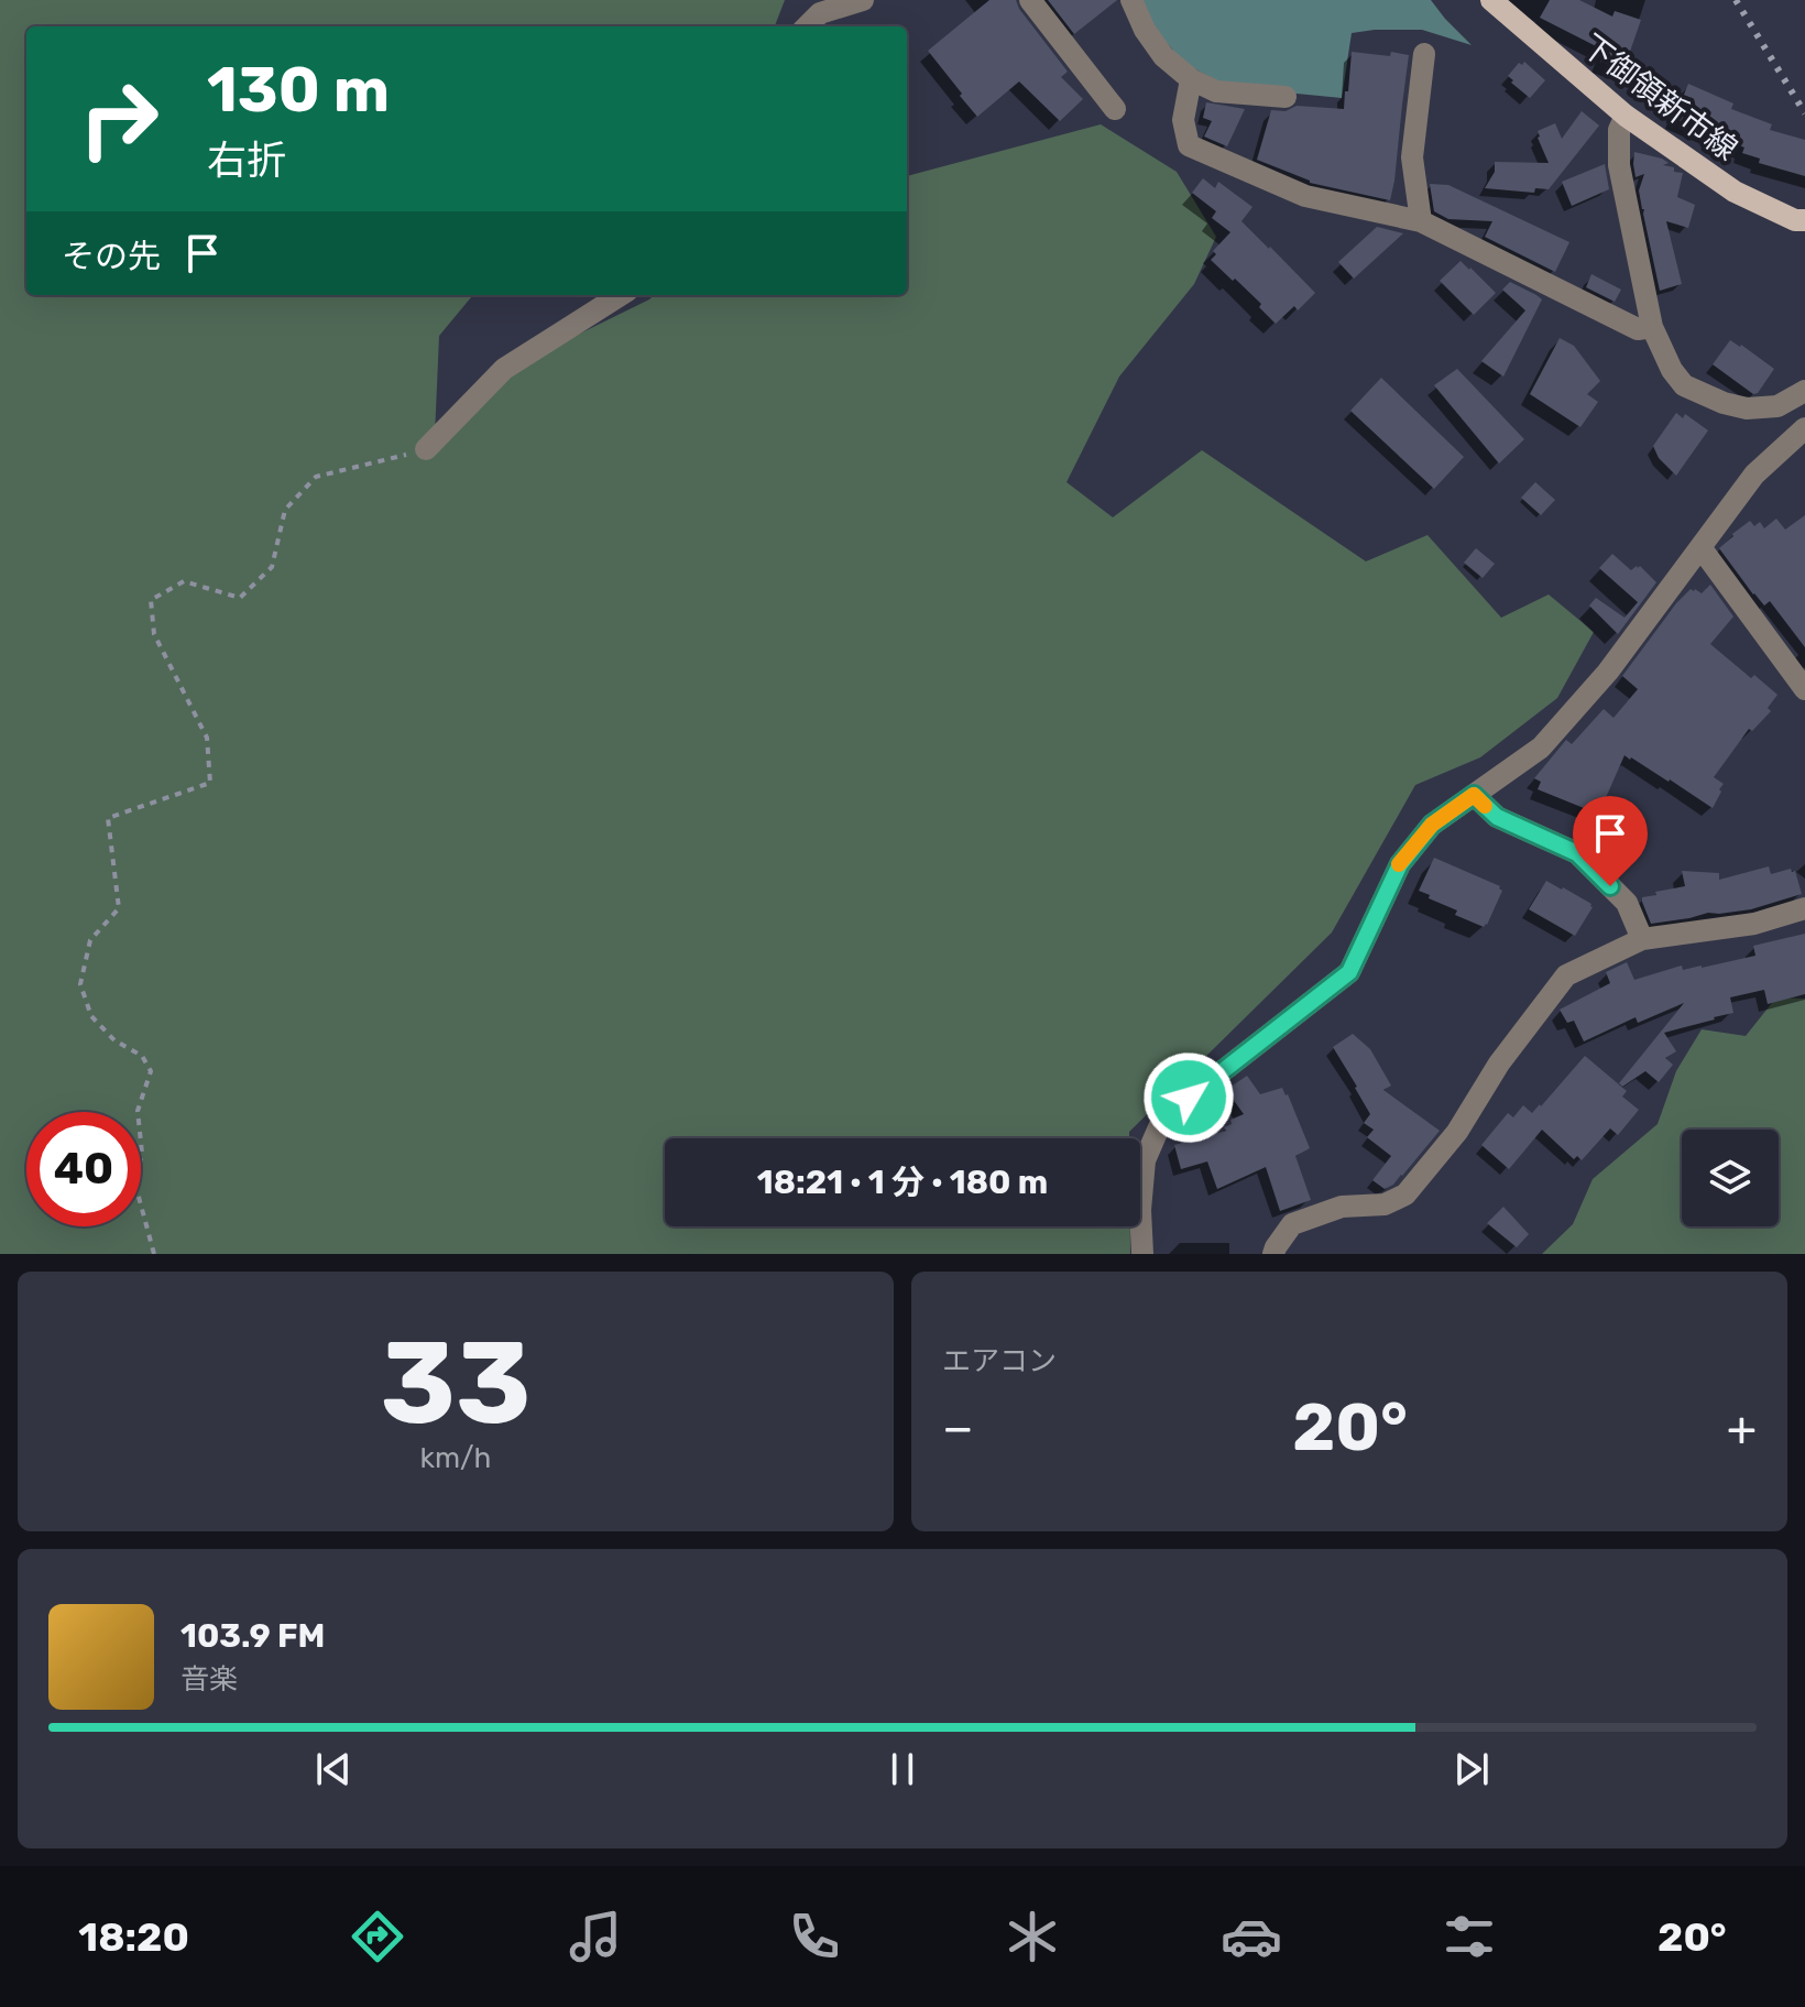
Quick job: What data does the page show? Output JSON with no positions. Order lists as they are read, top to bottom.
{
  "streets": {
    "main road": ["下御領新市線"]
  },
  "page": {
    "turn": ["130 m", "右折"],
    "then": "その先",
    "limit": "40",
    "trip": "18:21 · 1 分 · 180 m",
    "tile": [
      ["33", "km/h"],
      "エアコン"
    ],
    "heat": ["−", "20°", "+"],
    "song": ["103.9 FM", "音楽"],
    "tabs": ["18:20", "20°"]
  }
}
